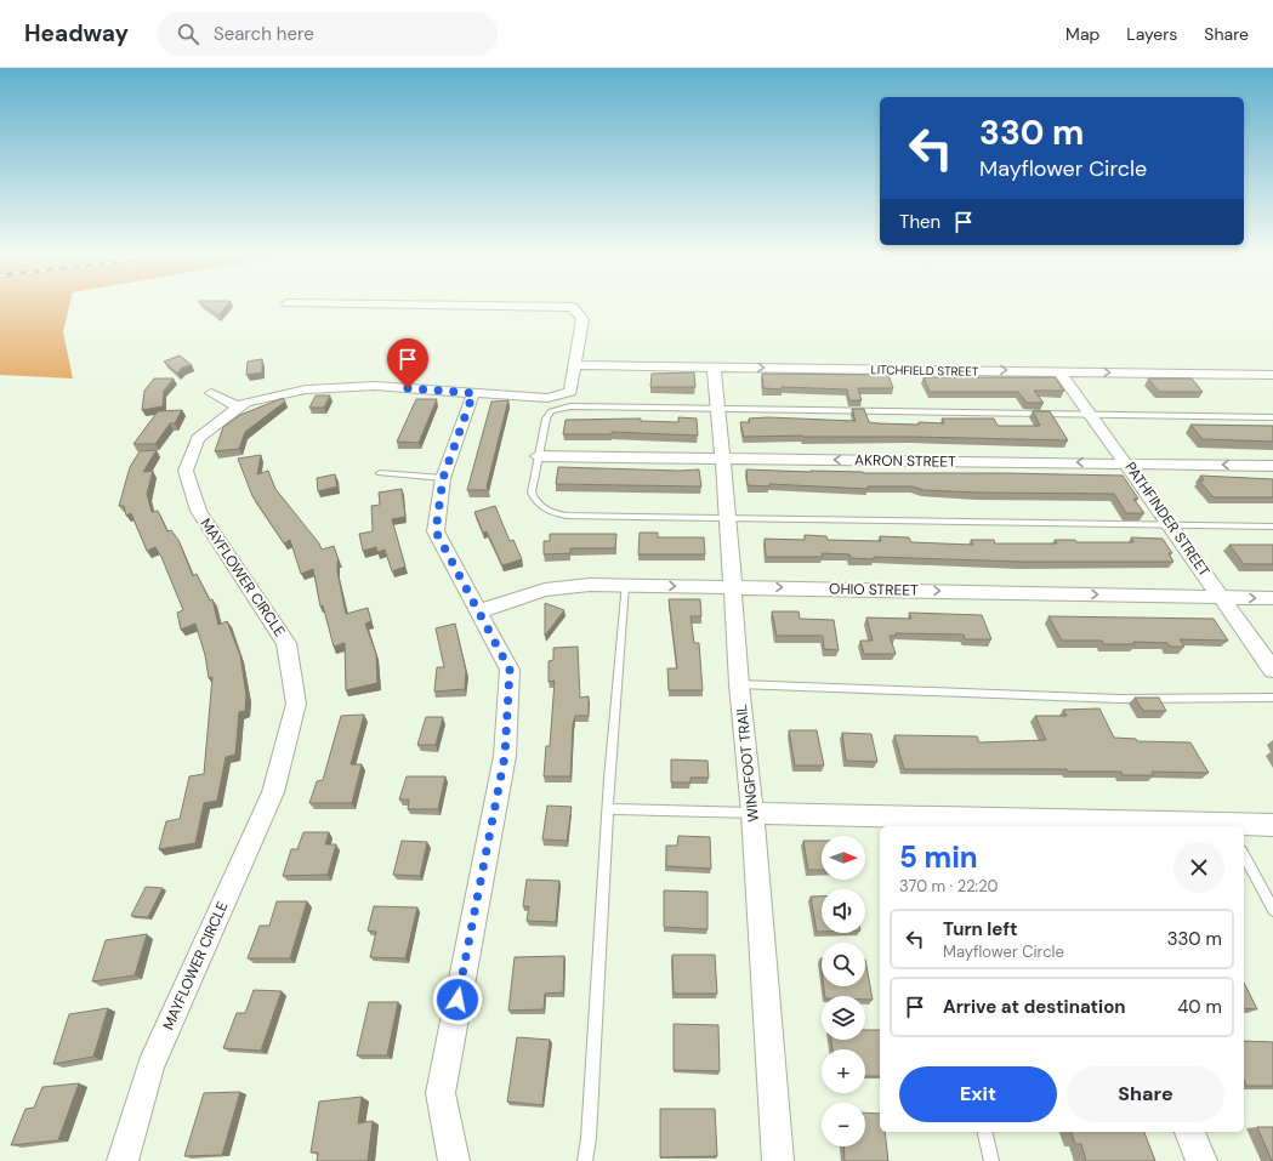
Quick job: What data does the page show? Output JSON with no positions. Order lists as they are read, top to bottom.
{
  "streets": {
    "street": [
      "LITCHFIELD STREET",
      "AKRON STREET",
      "PATHFINDER STREET",
      "MAYFLOWER CIRCLE",
      "OHIO STREET",
      "WINGFOOT TRAIL"
    ]
  },
  "crossings": [
    ["LITCHFIELD STREET", "PATHFINDER STREET"],
    ["LITCHFIELD STREET", "MAYFLOWER CIRCLE"],
    ["LITCHFIELD STREET", "WINGFOOT TRAIL"],
    ["AKRON STREET", "PATHFINDER STREET"],
    ["AKRON STREET", "WINGFOOT TRAIL"],
    ["PATHFINDER STREET", "OHIO STREET"],
    ["OHIO STREET", "WINGFOOT TRAIL"]
  ],
  "one_way": ["LITCHFIELD STREET", "AKRON STREET", "OHIO STREET"],
  "north": "right",
  "page": {
    "header": "Headway",
    "search": "Search here",
    "nav": ["Map", "Layers", "Share"],
    "turn": ["330 m", "Mayflower Circle"],
    "then": "Then",
    "heading": ["5 min", "370 m · 22:20"],
    "map_buttons": ["+", "−"],
    "list": [
      {
        "name": "Turn left",
        "note": "Mayflower Circle",
        "value": "330 m"
      },
      {
        "name": "Arrive at destination",
        "value": "40 m"
      }
    ],
    "buttons": ["Exit", "Share"]
  }
}
